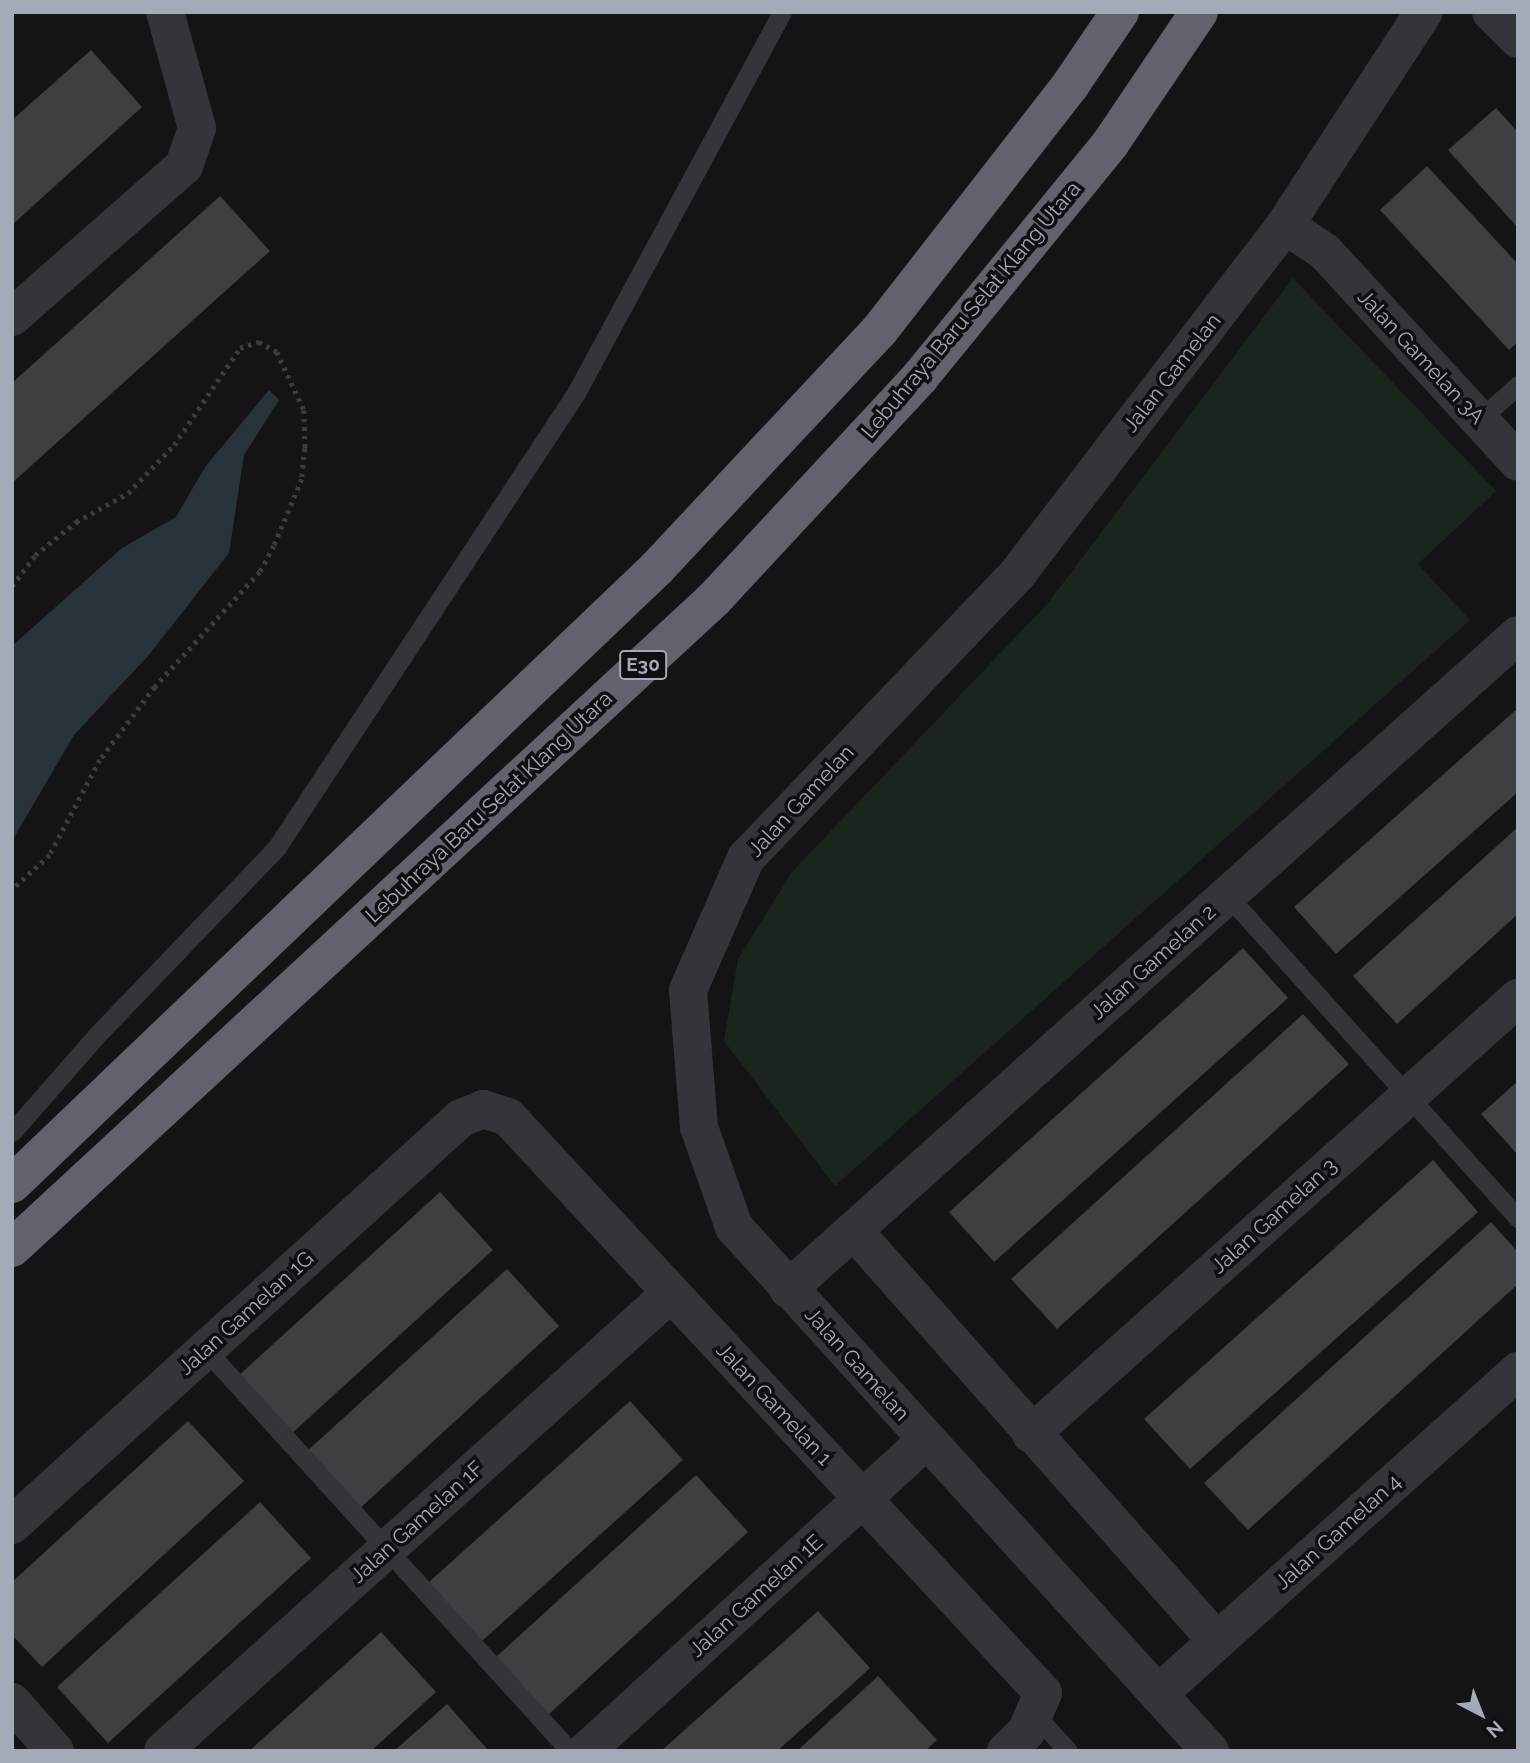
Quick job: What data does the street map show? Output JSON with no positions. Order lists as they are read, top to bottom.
{
  "streets": {
    "highway": ["Lebuhraya Baru Selat Klang Utara", "E30"],
    "street": [
      "Jalan Gamelan 3A",
      "Jalan Gamelan",
      "Jalan Gamelan 2",
      "Jalan Gamelan 3",
      "Jalan Gamelan 1G",
      "Jalan Gamelan 1",
      "Jalan Gamelan 1F",
      "Jalan Gamelan 4",
      "Jalan Gamelan 1E"
    ]
  },
  "crossings": [
    ["Jalan Gamelan 3A", "Jalan Gamelan"],
    ["Jalan Gamelan", "Jalan Gamelan 2"],
    ["Jalan Gamelan", "Jalan Gamelan 4"],
    ["Jalan Gamelan", "Jalan Gamelan 1E"],
    ["Jalan Gamelan 1G", "Jalan Gamelan 1"],
    ["Jalan Gamelan 1", "Jalan Gamelan 1F"],
    ["Jalan Gamelan 1", "Jalan Gamelan 1E"]
  ],
  "north": "bottom right"
}
